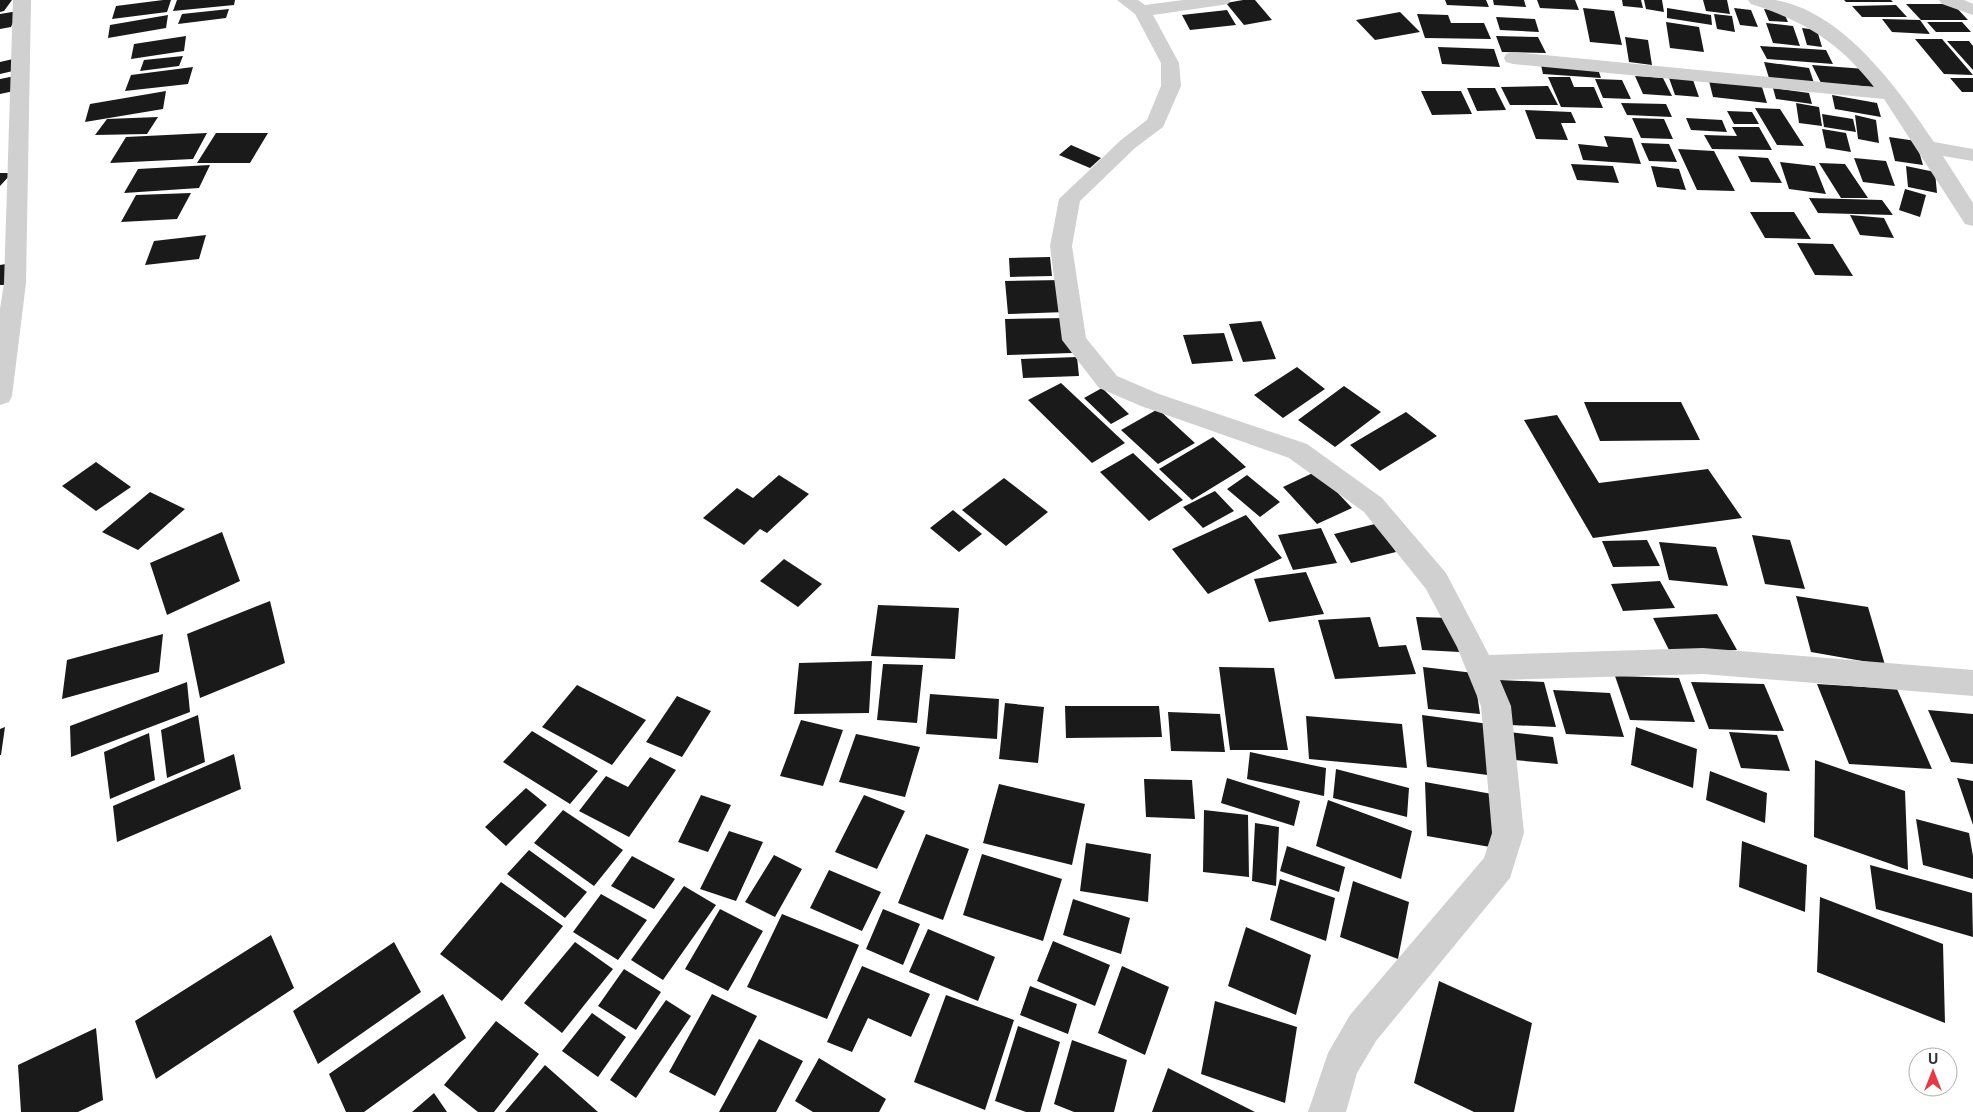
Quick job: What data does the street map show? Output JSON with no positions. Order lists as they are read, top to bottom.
{
  "north": "top"
}
